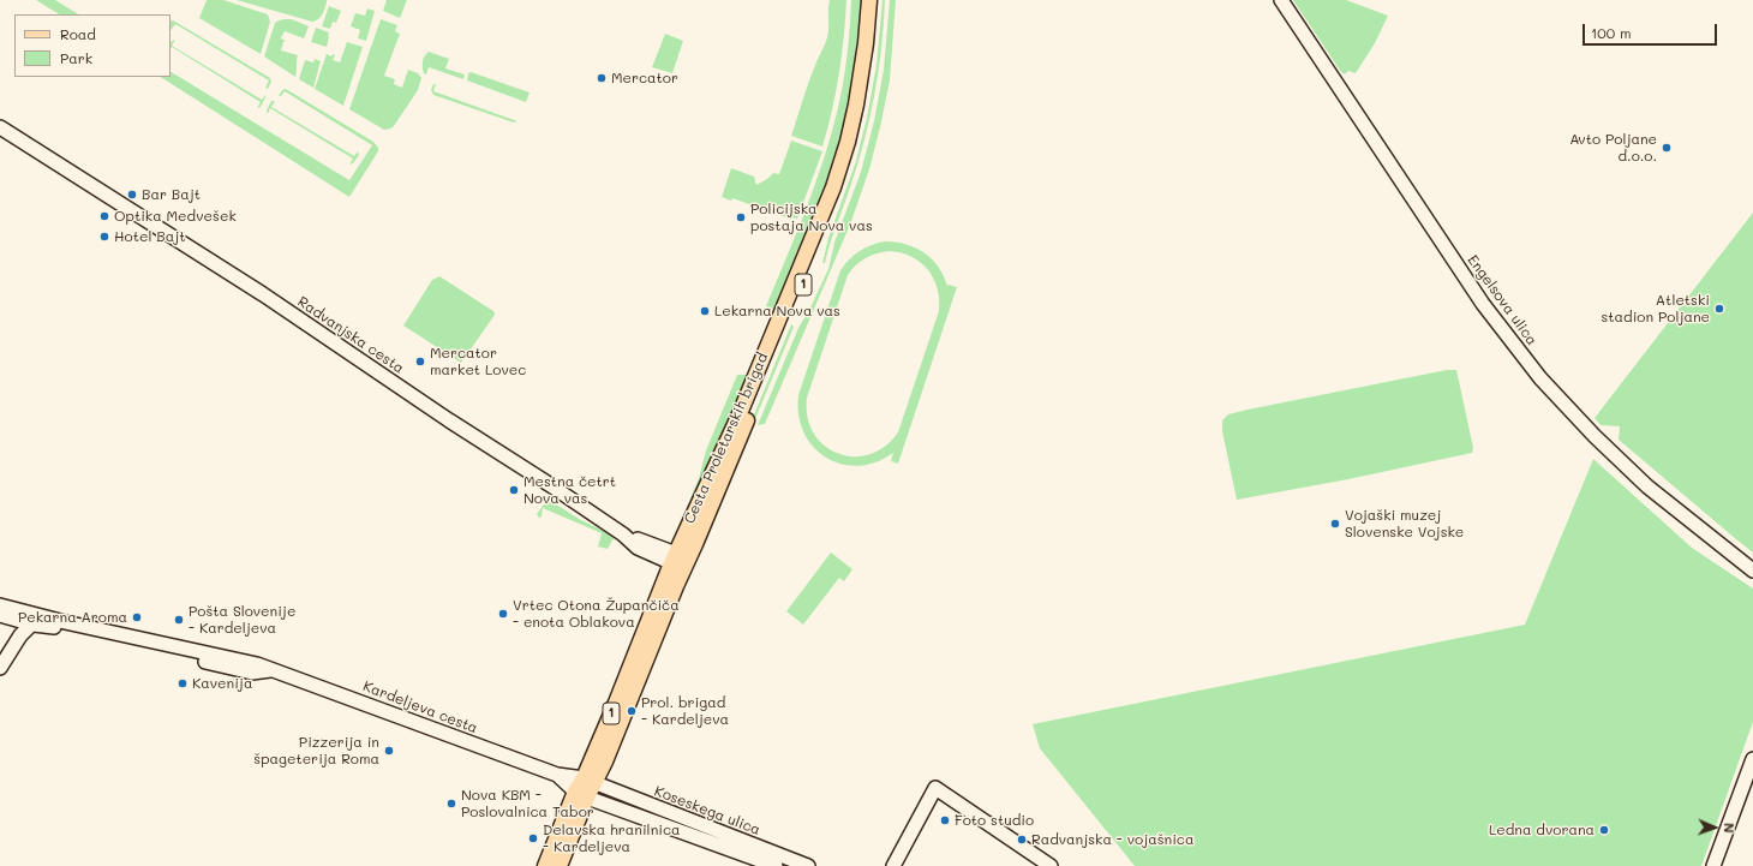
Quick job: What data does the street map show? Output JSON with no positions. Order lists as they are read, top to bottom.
{
  "streets": {
    "main road": ["1", "Cesta Proletarskih brigad"],
    "street": [
      "Engelsova ulica",
      "Radvanjska cesta",
      "Kardeljeva cesta",
      "Koseskega ulica"
    ]
  },
  "crossings": [
    ["Radvanjska cesta", "Cesta Proletarskih brigad"],
    ["Cesta Proletarskih brigad", "Koseskega ulica"],
    ["Kardeljeva cesta", "Koseskega ulica"]
  ],
  "places": [
    "Mercator",
    "Avto Poljane d.o.o.",
    "Bar Bajt",
    "Optika Medvešek",
    "Policijska postaja Nova vas",
    "Hotel Bajt",
    "Atletski stadion Poljane",
    "Lekarna Nova vas",
    "Mercator market Lovec",
    "Mestna četrt Nova vas",
    "Vojaški muzej Slovenske Vojske",
    "Vrtec Otona Župančiča - enota Oblakova",
    "Pekarna Aroma",
    "Pošta Slovenije - Kardeljeva",
    "Kavenija",
    "Prol. brigad - Kardeljeva",
    "Pizzerija in špageterija Roma",
    "Nova KBM - Poslovalnica Tabor",
    "Foto studio",
    "Ledna dvorana",
    "Delavska hranilnica - Kardeljeva",
    "Radvanjska - vojašnica"
  ],
  "legend": ["Road", "Park"],
  "scale_bar": "100 m",
  "north": "right"
}
